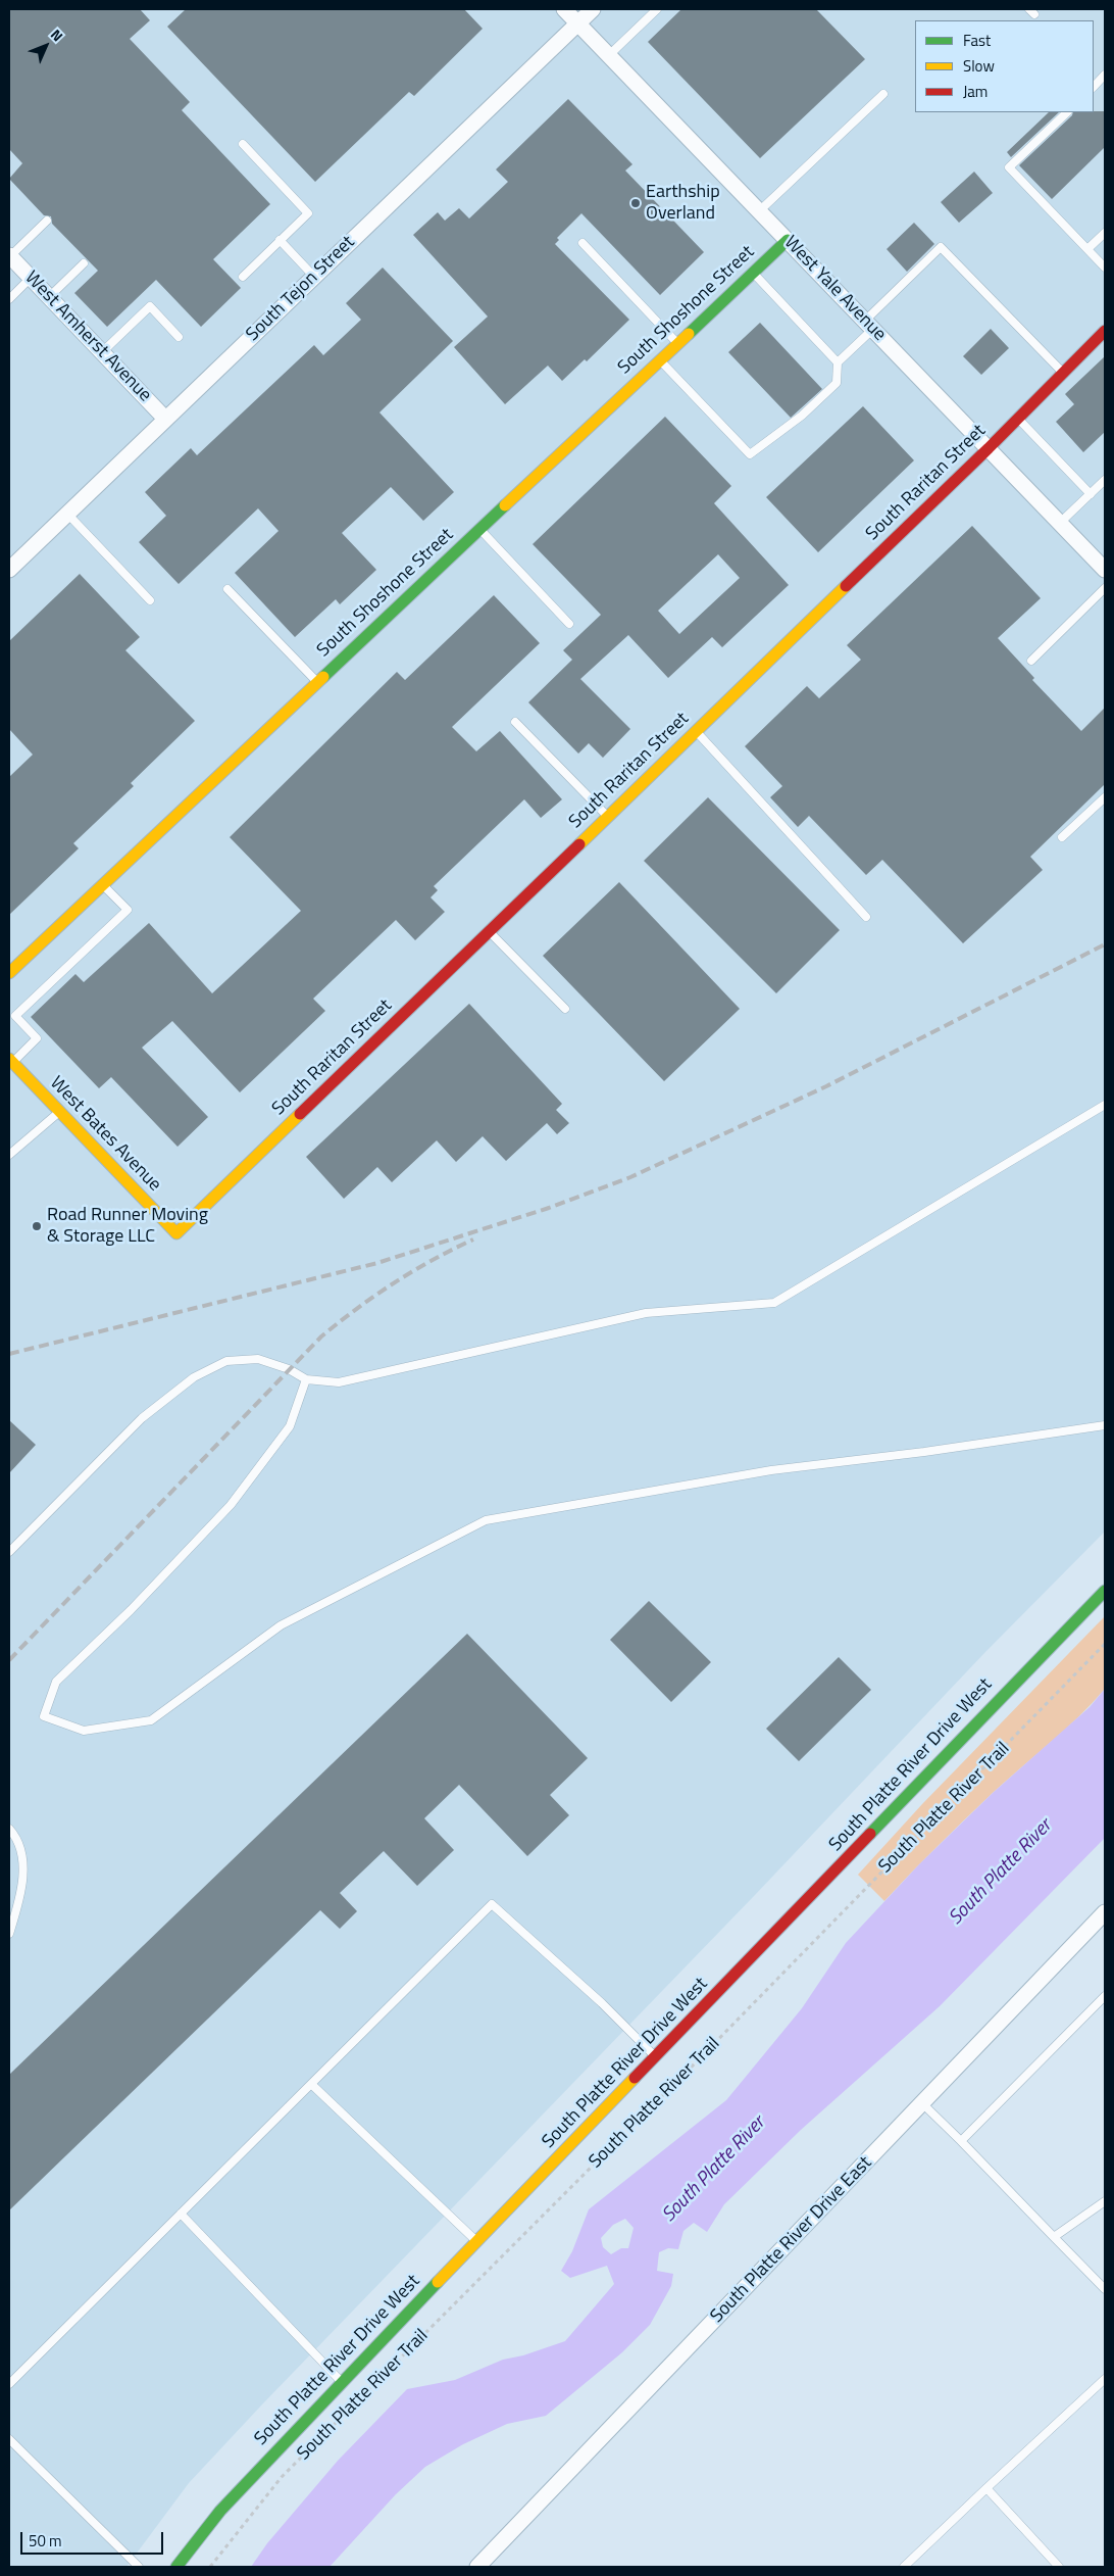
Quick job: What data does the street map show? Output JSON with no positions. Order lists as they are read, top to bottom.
{
  "streets": {
    "street": [
      "South Tejon Street",
      "West Yale Avenue",
      "South Shoshone Street",
      "West Amherst Avenue",
      "South Raritan Street",
      "West Bates Avenue",
      "South Platte River Drive West",
      "South Platte River Drive East"
    ],
    "path": ["South Platte River Trail"]
  },
  "crossings": [
    ["South Tejon Street", "West Yale Avenue"],
    ["South Tejon Street", "West Amherst Avenue"],
    ["West Yale Avenue", "South Shoshone Street"],
    ["West Yale Avenue", "South Raritan Street"],
    ["South Raritan Street", "West Bates Avenue"]
  ],
  "water": ["South Platte River"],
  "places": ["Earthship Overland", "Road Runner Moving & Storage LLC"],
  "legend": ["Fast", "Slow", "Jam"],
  "scale_bar": "50 m",
  "north": "top right"
}
